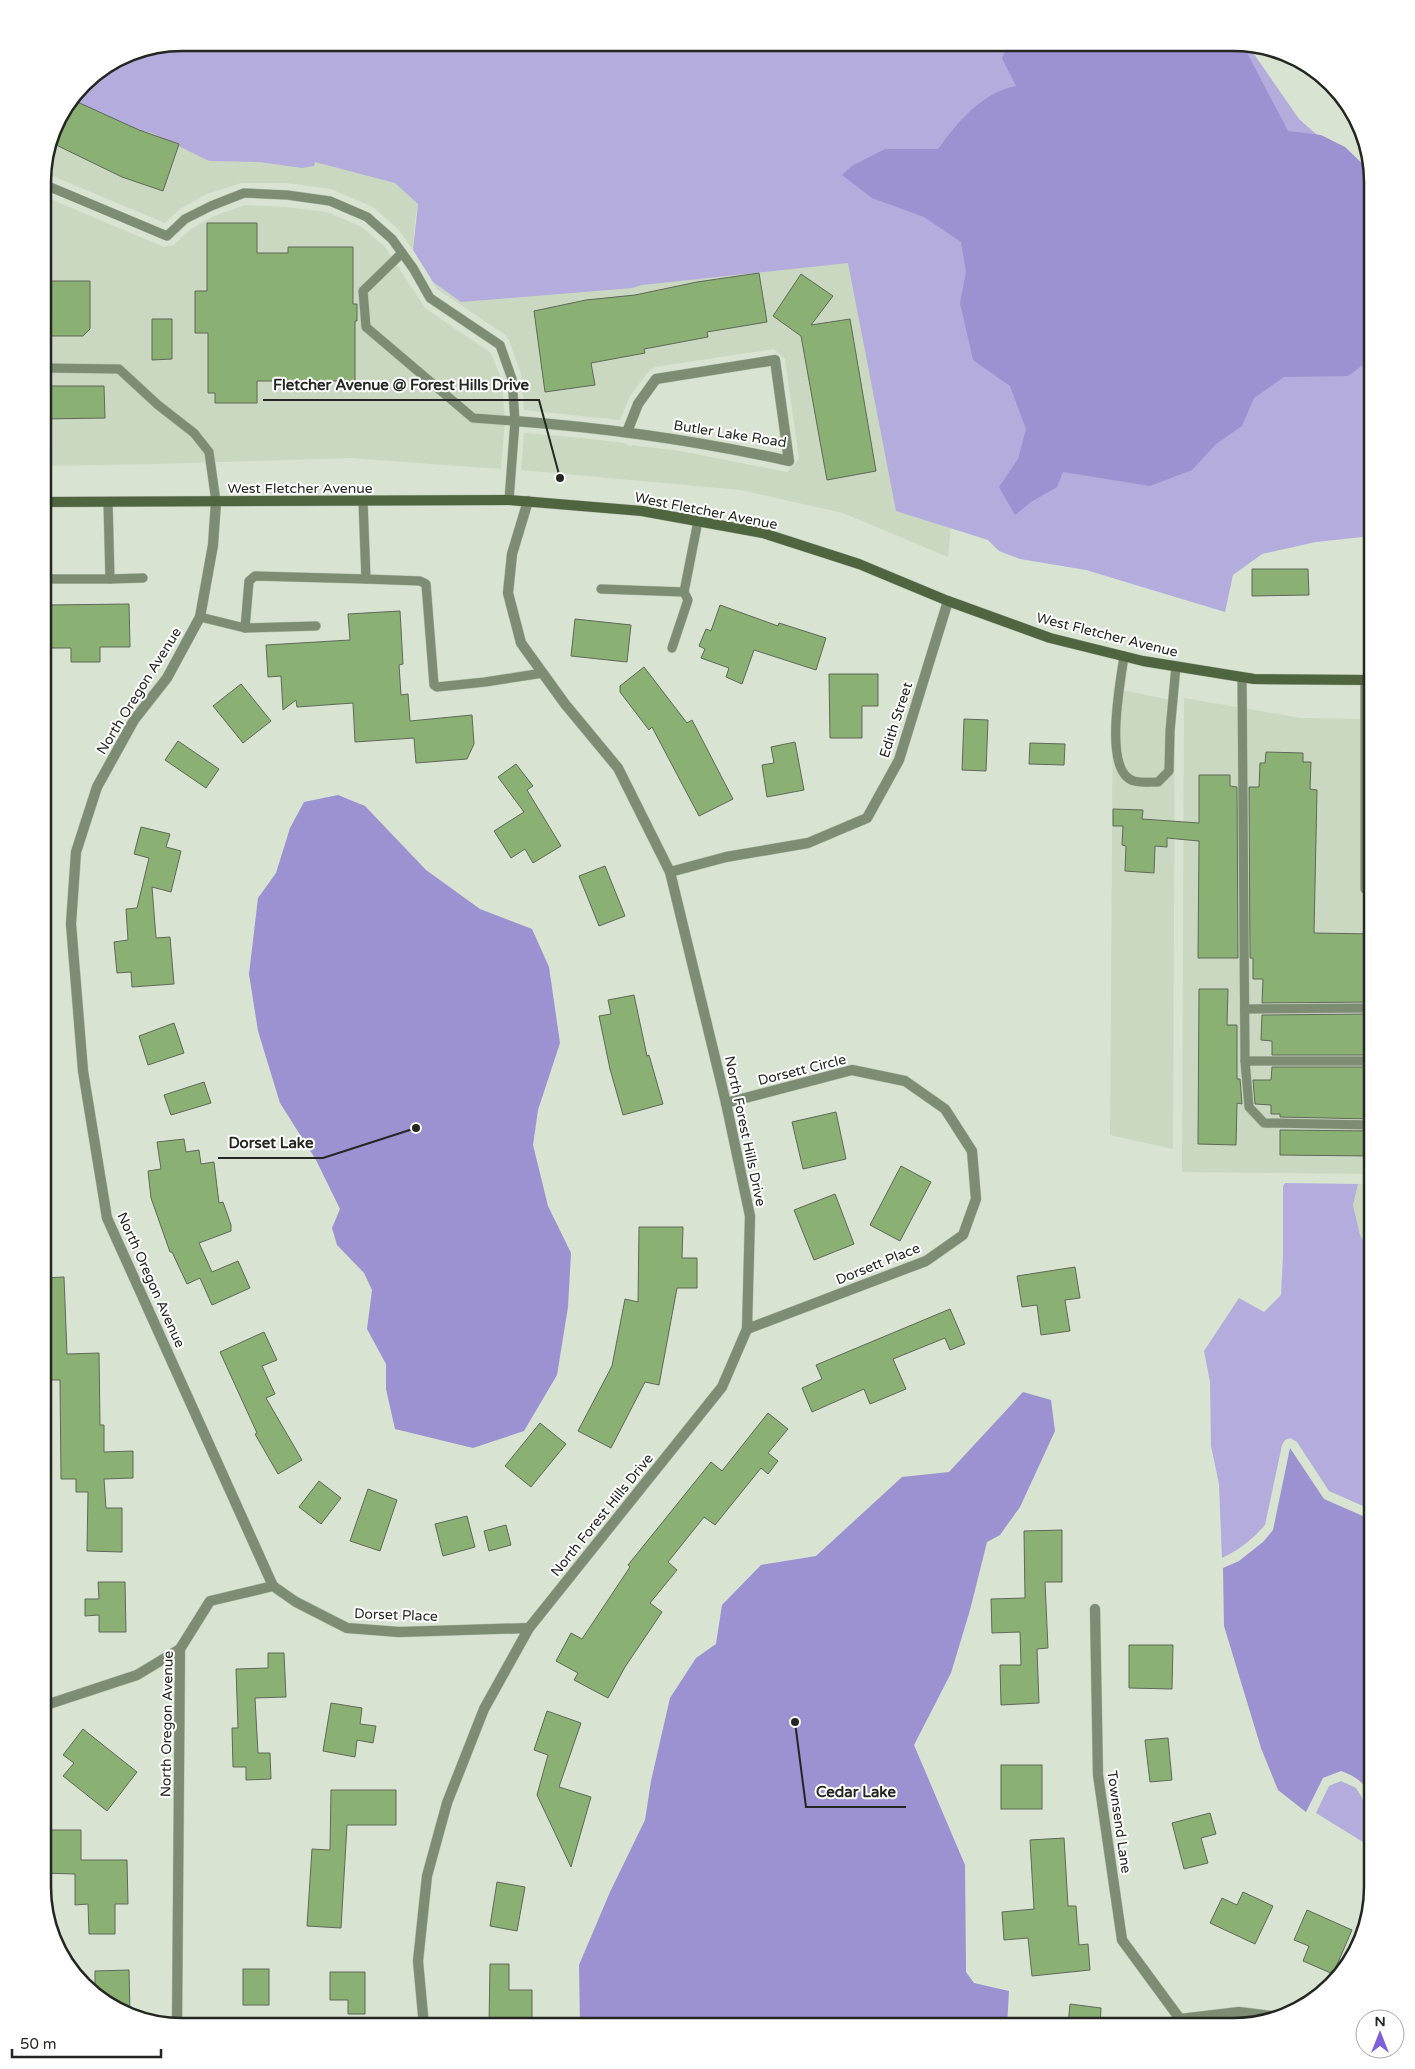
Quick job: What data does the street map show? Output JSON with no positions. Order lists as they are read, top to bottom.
{
  "streets": {
    "main road": ["West Fletcher Avenue"],
    "street": [
      "Butler Lake Road",
      "North Oregon Avenue",
      "Edith Street",
      "Dorsett Circle",
      "North Forest Hills Drive",
      "Dorsett Place",
      "Dorset Place",
      "Townsend Lane"
    ]
  },
  "crossings": [
    ["West Fletcher Avenue", "North Oregon Avenue"],
    ["West Fletcher Avenue", "Edith Street"],
    ["West Fletcher Avenue", "North Forest Hills Drive"],
    ["North Oregon Avenue", "Dorset Place"],
    ["Edith Street", "North Forest Hills Drive"],
    ["Dorsett Circle", "North Forest Hills Drive"],
    ["Dorsett Circle", "Dorsett Place"],
    ["North Forest Hills Drive", "Dorsett Place"],
    ["North Forest Hills Drive", "Dorset Place"]
  ],
  "places": ["Fletcher Avenue @ Forest Hills Drive", "Dorset Lake", "Cedar Lake"],
  "scale_bar": "50 m",
  "north": "top"
}
